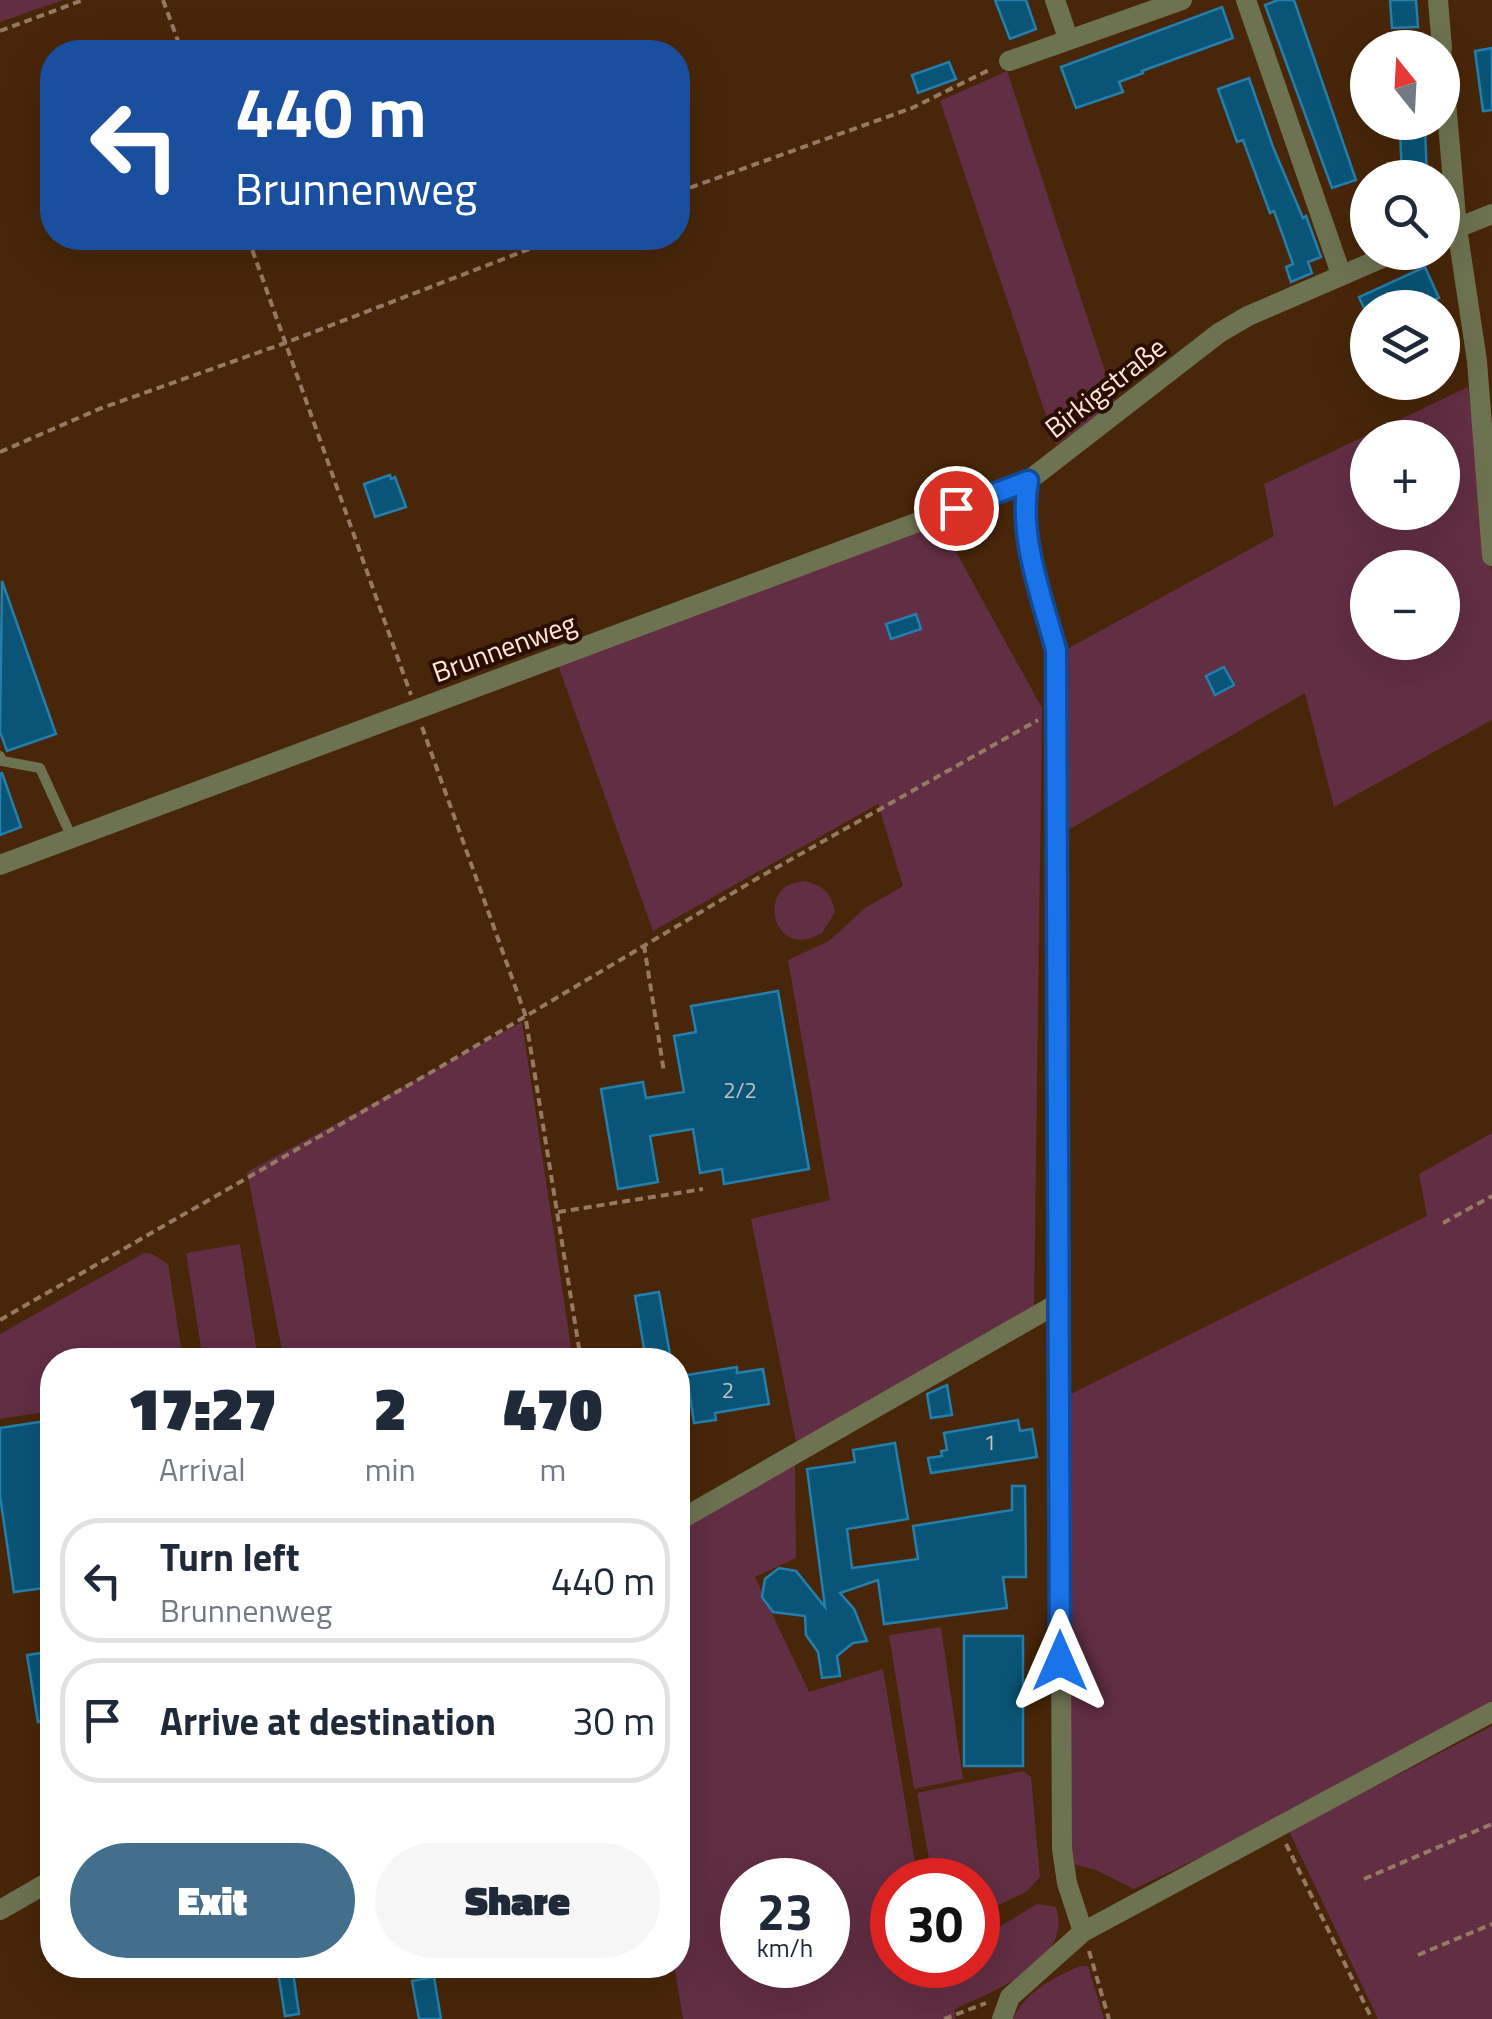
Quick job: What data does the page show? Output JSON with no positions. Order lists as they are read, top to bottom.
{
  "streets": {
    "street": ["Birkigstraße", "Brunnenweg"]
  },
  "crossings": [
    ["Birkigstraße", "Brunnenweg"]
  ],
  "house_numbers": ["2/2", "2", "1"],
  "north": "top",
  "page": {
    "map_buttons": ["+", "−"],
    "turn": ["440 m", "Brunnenweg"],
    "eta": [
      "17:27",
      "Arrival",
      "2",
      "min",
      "470",
      "m"
    ],
    "list": [
      {
        "name": "Turn left",
        "note": "Brunnenweg",
        "value": "440 m"
      },
      {
        "name": "Arrive at destination",
        "value": "30 m"
      }
    ],
    "buttons": ["Exit", "Share"],
    "speed": "23 km/h",
    "limit": "30"
  }
}
